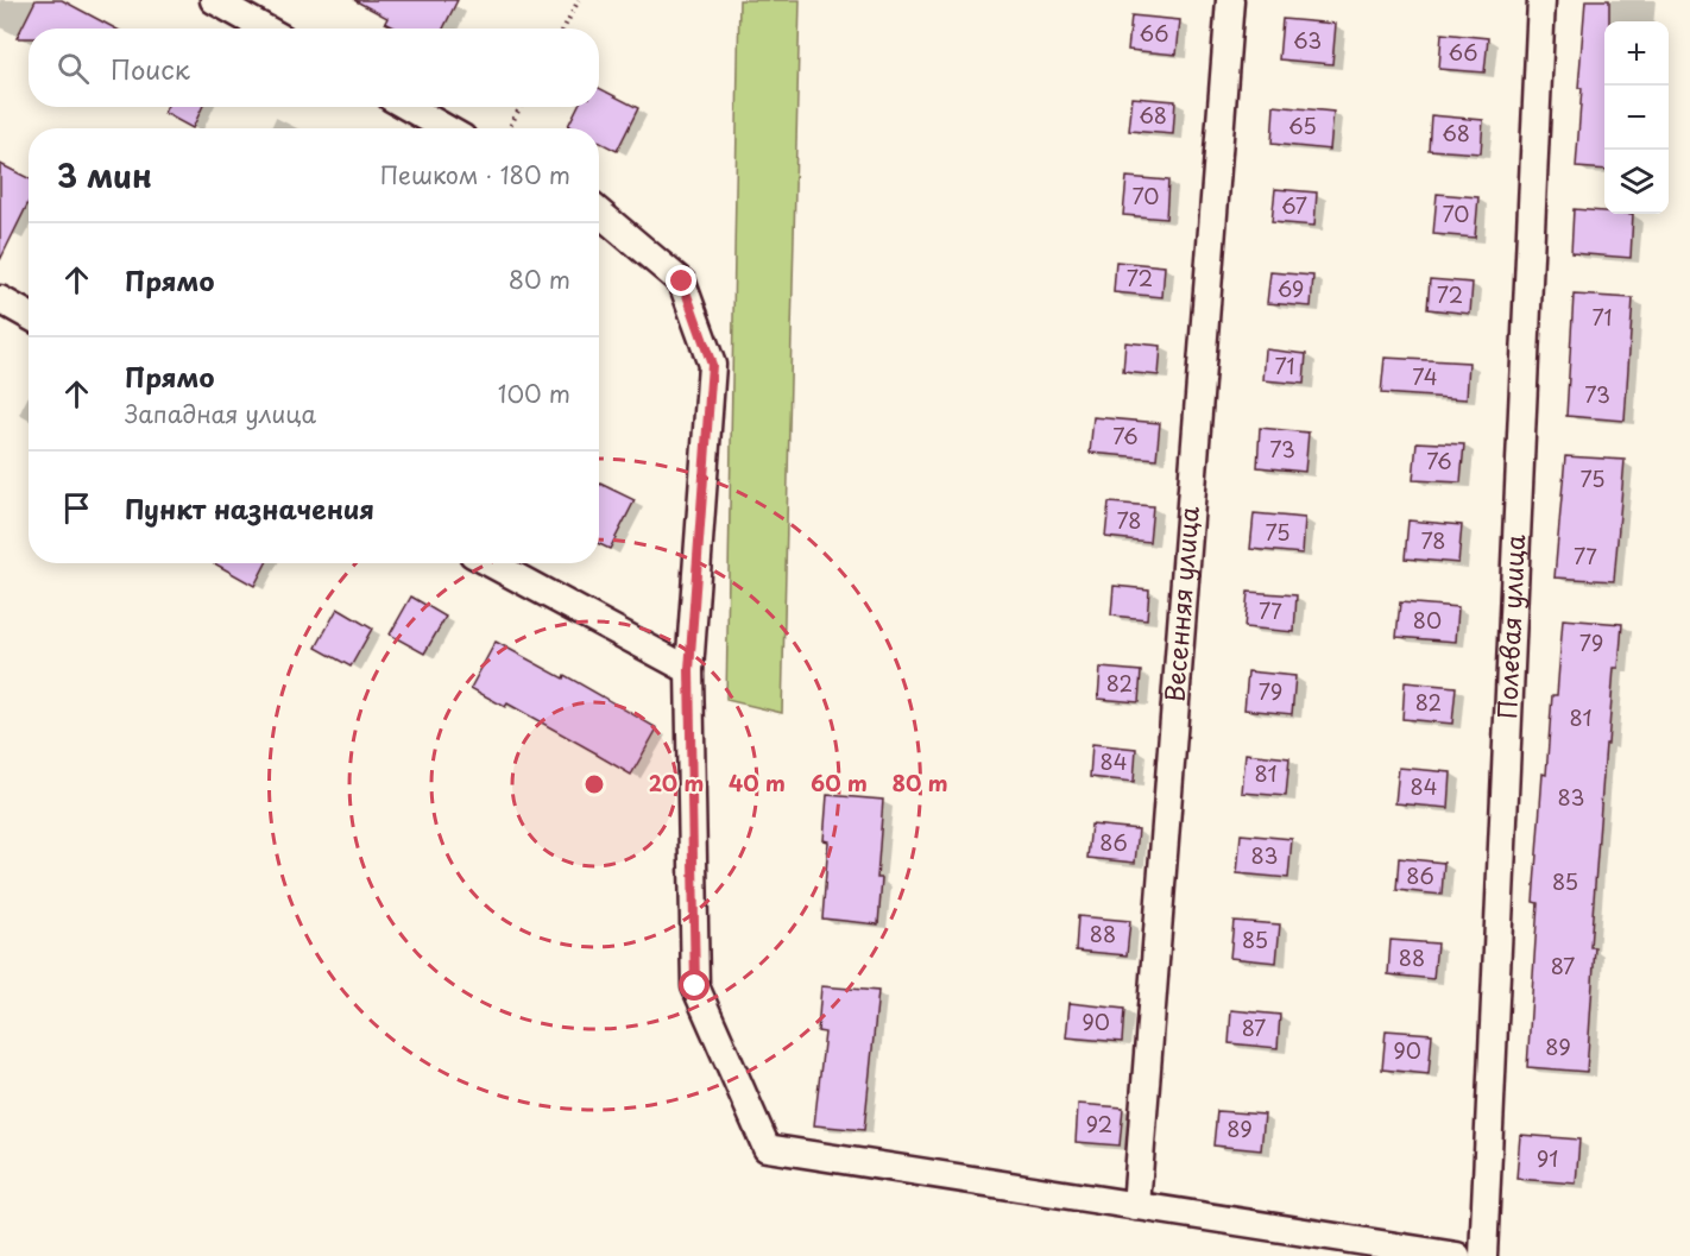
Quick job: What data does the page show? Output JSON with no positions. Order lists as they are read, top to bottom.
{
  "streets": {
    "street": ["Весенняя улица", "Полевая улица"]
  },
  "house_numbers": [
    "66",
    "63",
    "66",
    "68",
    "65",
    "68",
    "70",
    "67",
    "70",
    "72",
    "69",
    "72",
    "71",
    "71",
    "74",
    "73",
    "76",
    "73",
    "76",
    "75",
    "78",
    "75",
    "78",
    "77",
    "77",
    "80",
    "79",
    "82",
    "79",
    "82",
    "81",
    "84",
    "81",
    "84",
    "83",
    "86",
    "83",
    "86",
    "85",
    "88",
    "85",
    "88",
    "87",
    "90",
    "87",
    "89",
    "90",
    "92",
    "89",
    "91"
  ],
  "page": {
    "map_buttons": ["+", "−"],
    "search": "Поиск",
    "heading": ["3 мин", "Пешком · 180 m"],
    "list": [
      ["Прямо", "80 m"],
      ["Прямо", "Западная улица", "100 m"],
      "Пункт назначения"
    ]
  },
  "rings": [
    "20 m",
    "40 m",
    "60 m",
    "80 m"
  ]
}
